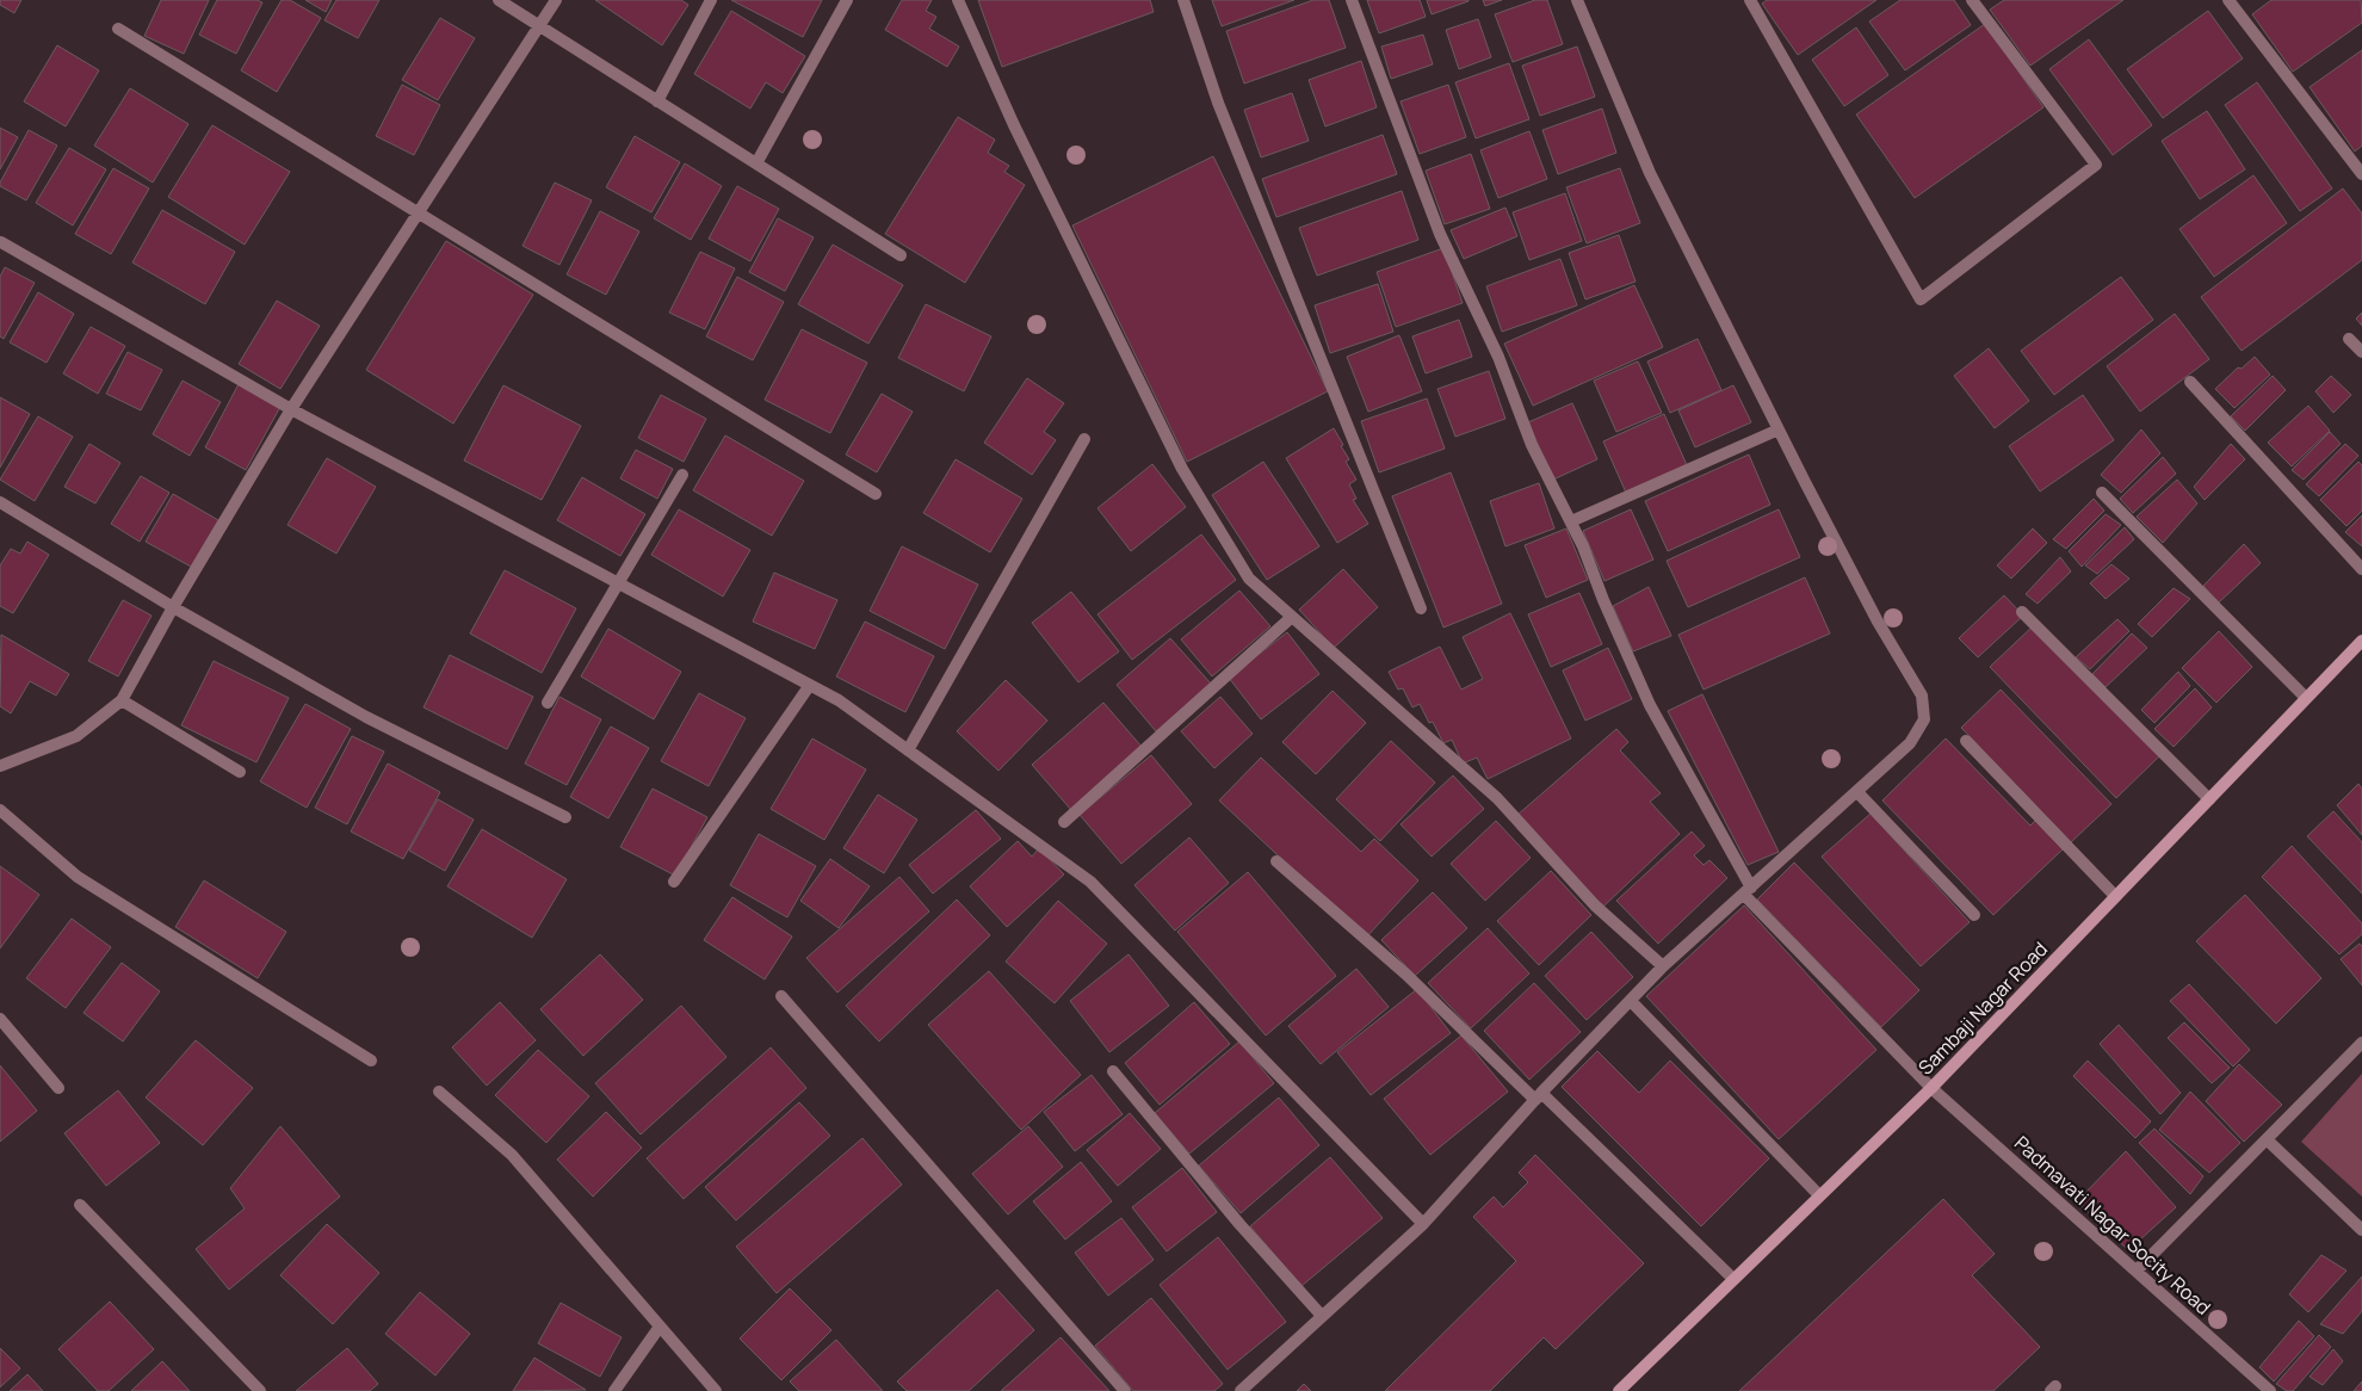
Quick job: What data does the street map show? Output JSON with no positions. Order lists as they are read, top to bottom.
{
  "streets": {
    "street": ["Sambaji Nagar Road", "Padmavati Nagar Socity Road"]
  },
  "crossings": [
    ["Sambaji Nagar Road", "Padmavati Nagar Socity Road"]
  ]
}
